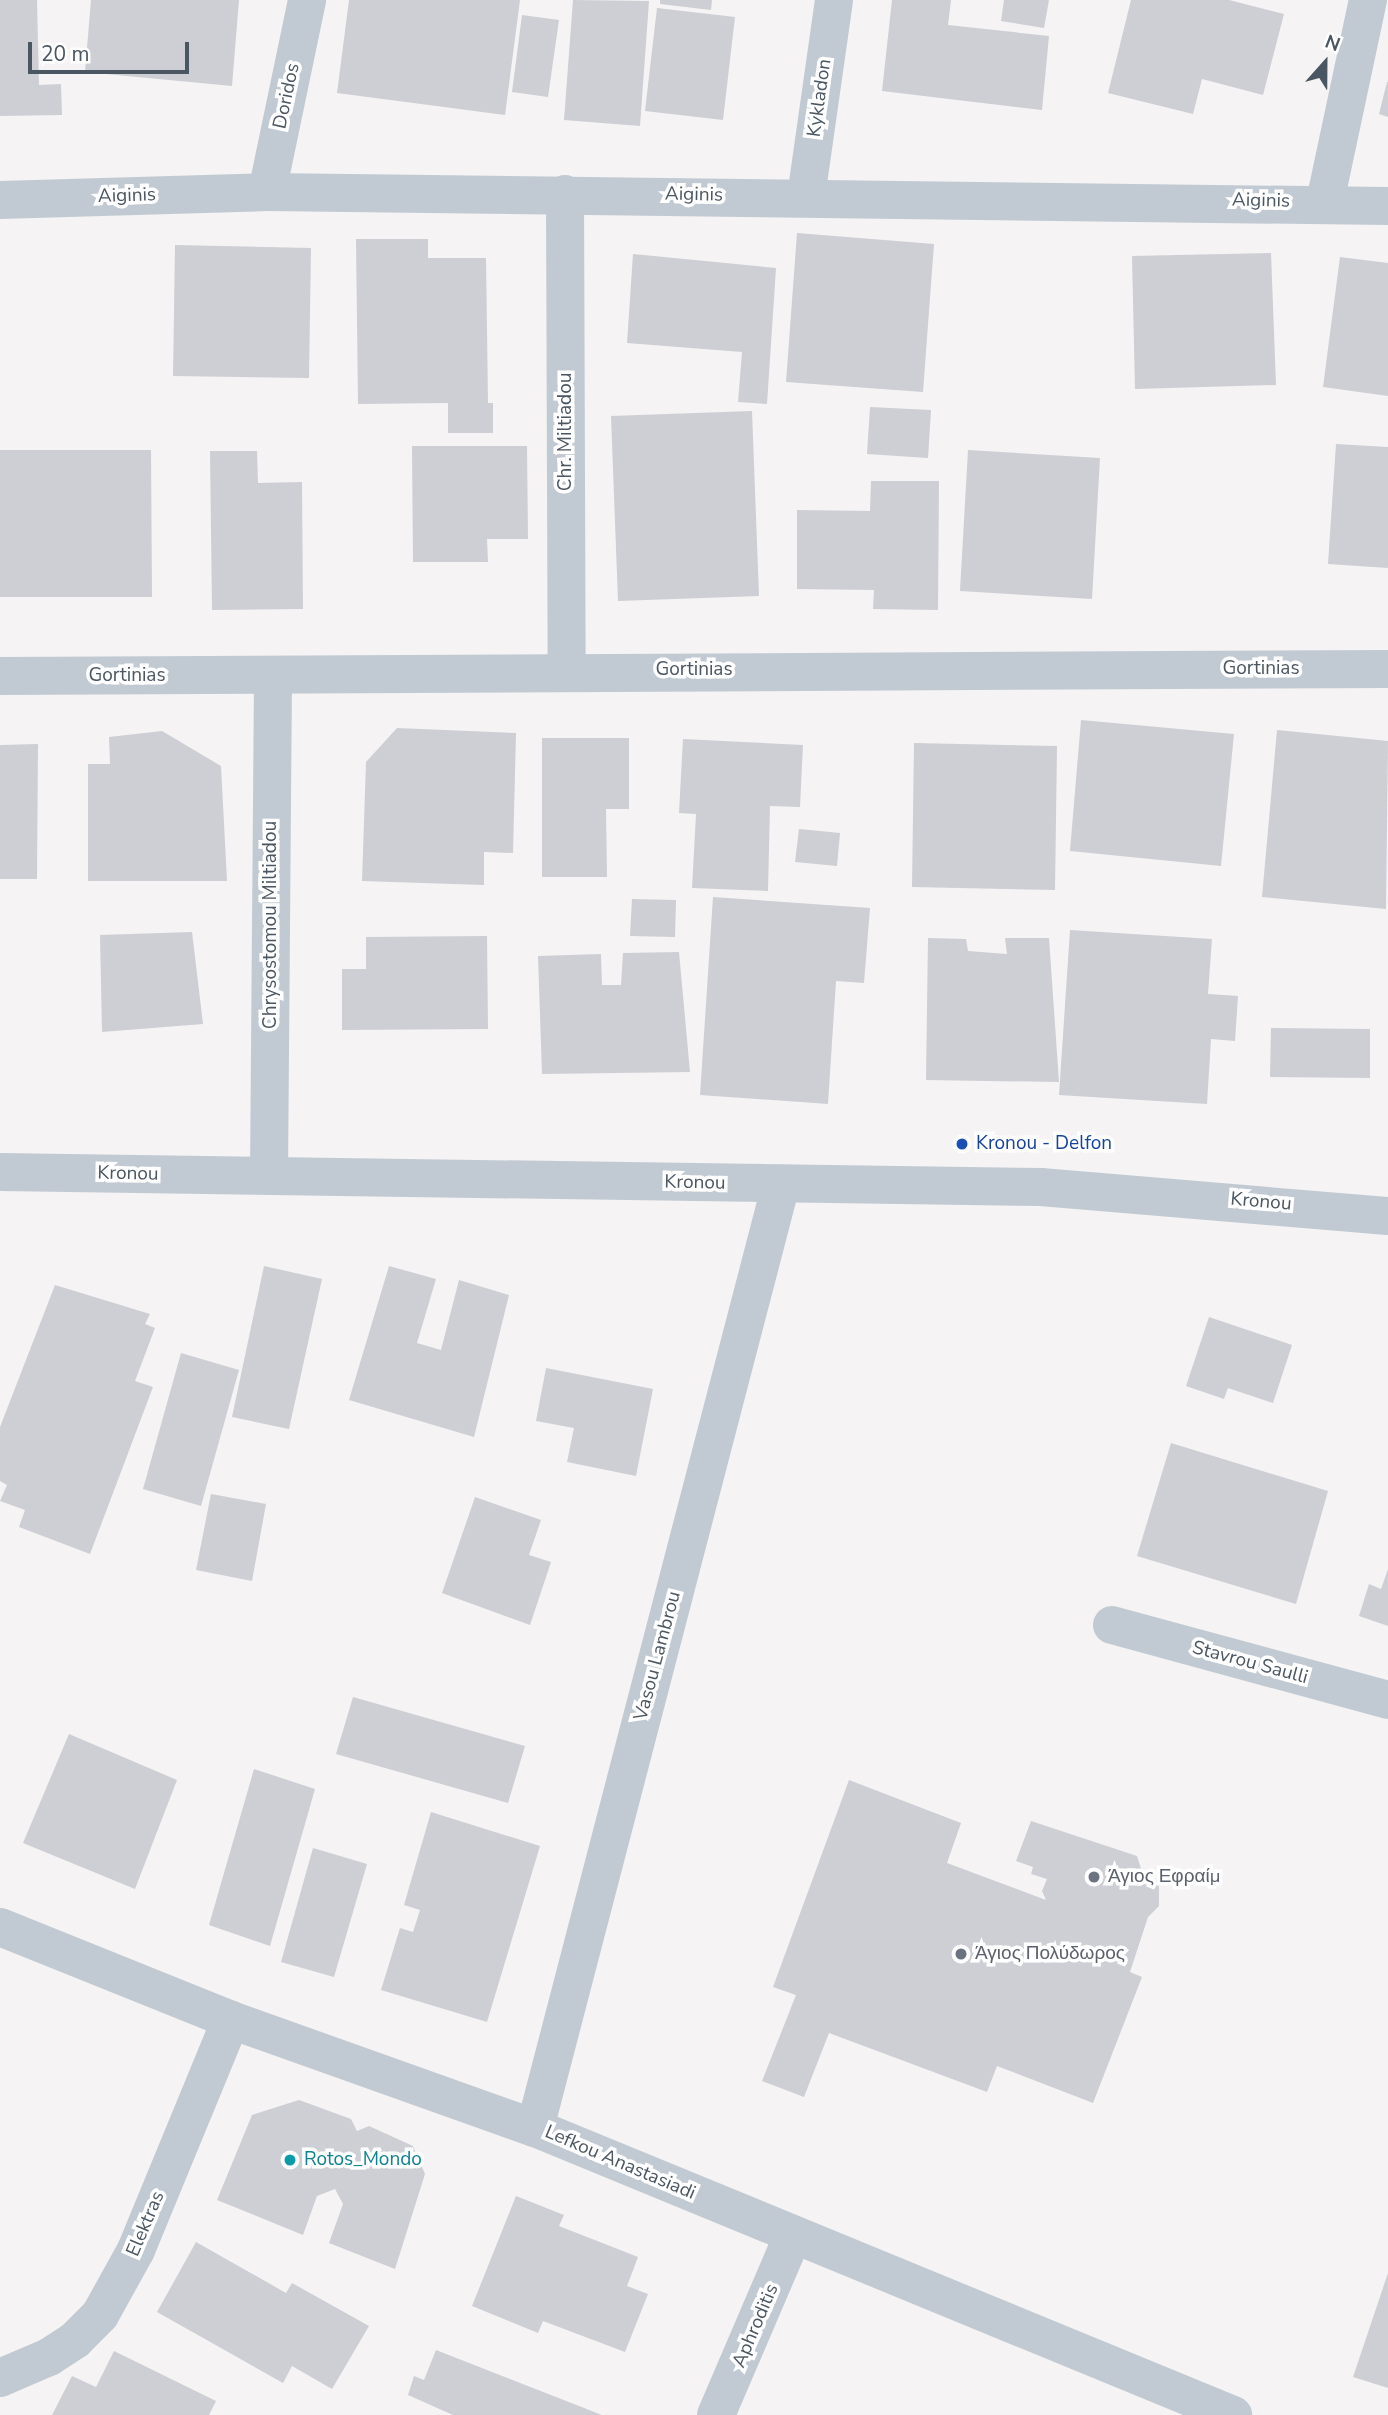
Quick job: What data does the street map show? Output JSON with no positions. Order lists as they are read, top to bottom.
{
  "streets": {
    "street": [
      "Doridos",
      "Kykladon",
      "Aiginis",
      "Chr. Miltiadou",
      "Gortinias",
      "Chrysostomou Miltiadou",
      "Kronou",
      "Vasou Lambrou",
      "Stavrou Saulli",
      "Lefkou Anastasiadi",
      "Elektras",
      "Aphroditis"
    ]
  },
  "crossings": [
    ["Doridos", "Aiginis"],
    ["Kykladon", "Aiginis"],
    ["Aiginis", "Chr. Miltiadou"],
    ["Chr. Miltiadou", "Gortinias"],
    ["Gortinias", "Chrysostomou Miltiadou"],
    ["Chrysostomou Miltiadou", "Kronou"],
    ["Kronou", "Vasou Lambrou"],
    ["Vasou Lambrou", "Lefkou Anastasiadi"],
    ["Lefkou Anastasiadi", "Elektras"],
    ["Lefkou Anastasiadi", "Aphroditis"]
  ],
  "places": [
    "Kronou - Delfon",
    "Άγιος Εφραίμ",
    "Άγιος Πολύδωρος",
    "Rotos_Mondo"
  ],
  "scale_bar": "20 m",
  "north": "top"
}
